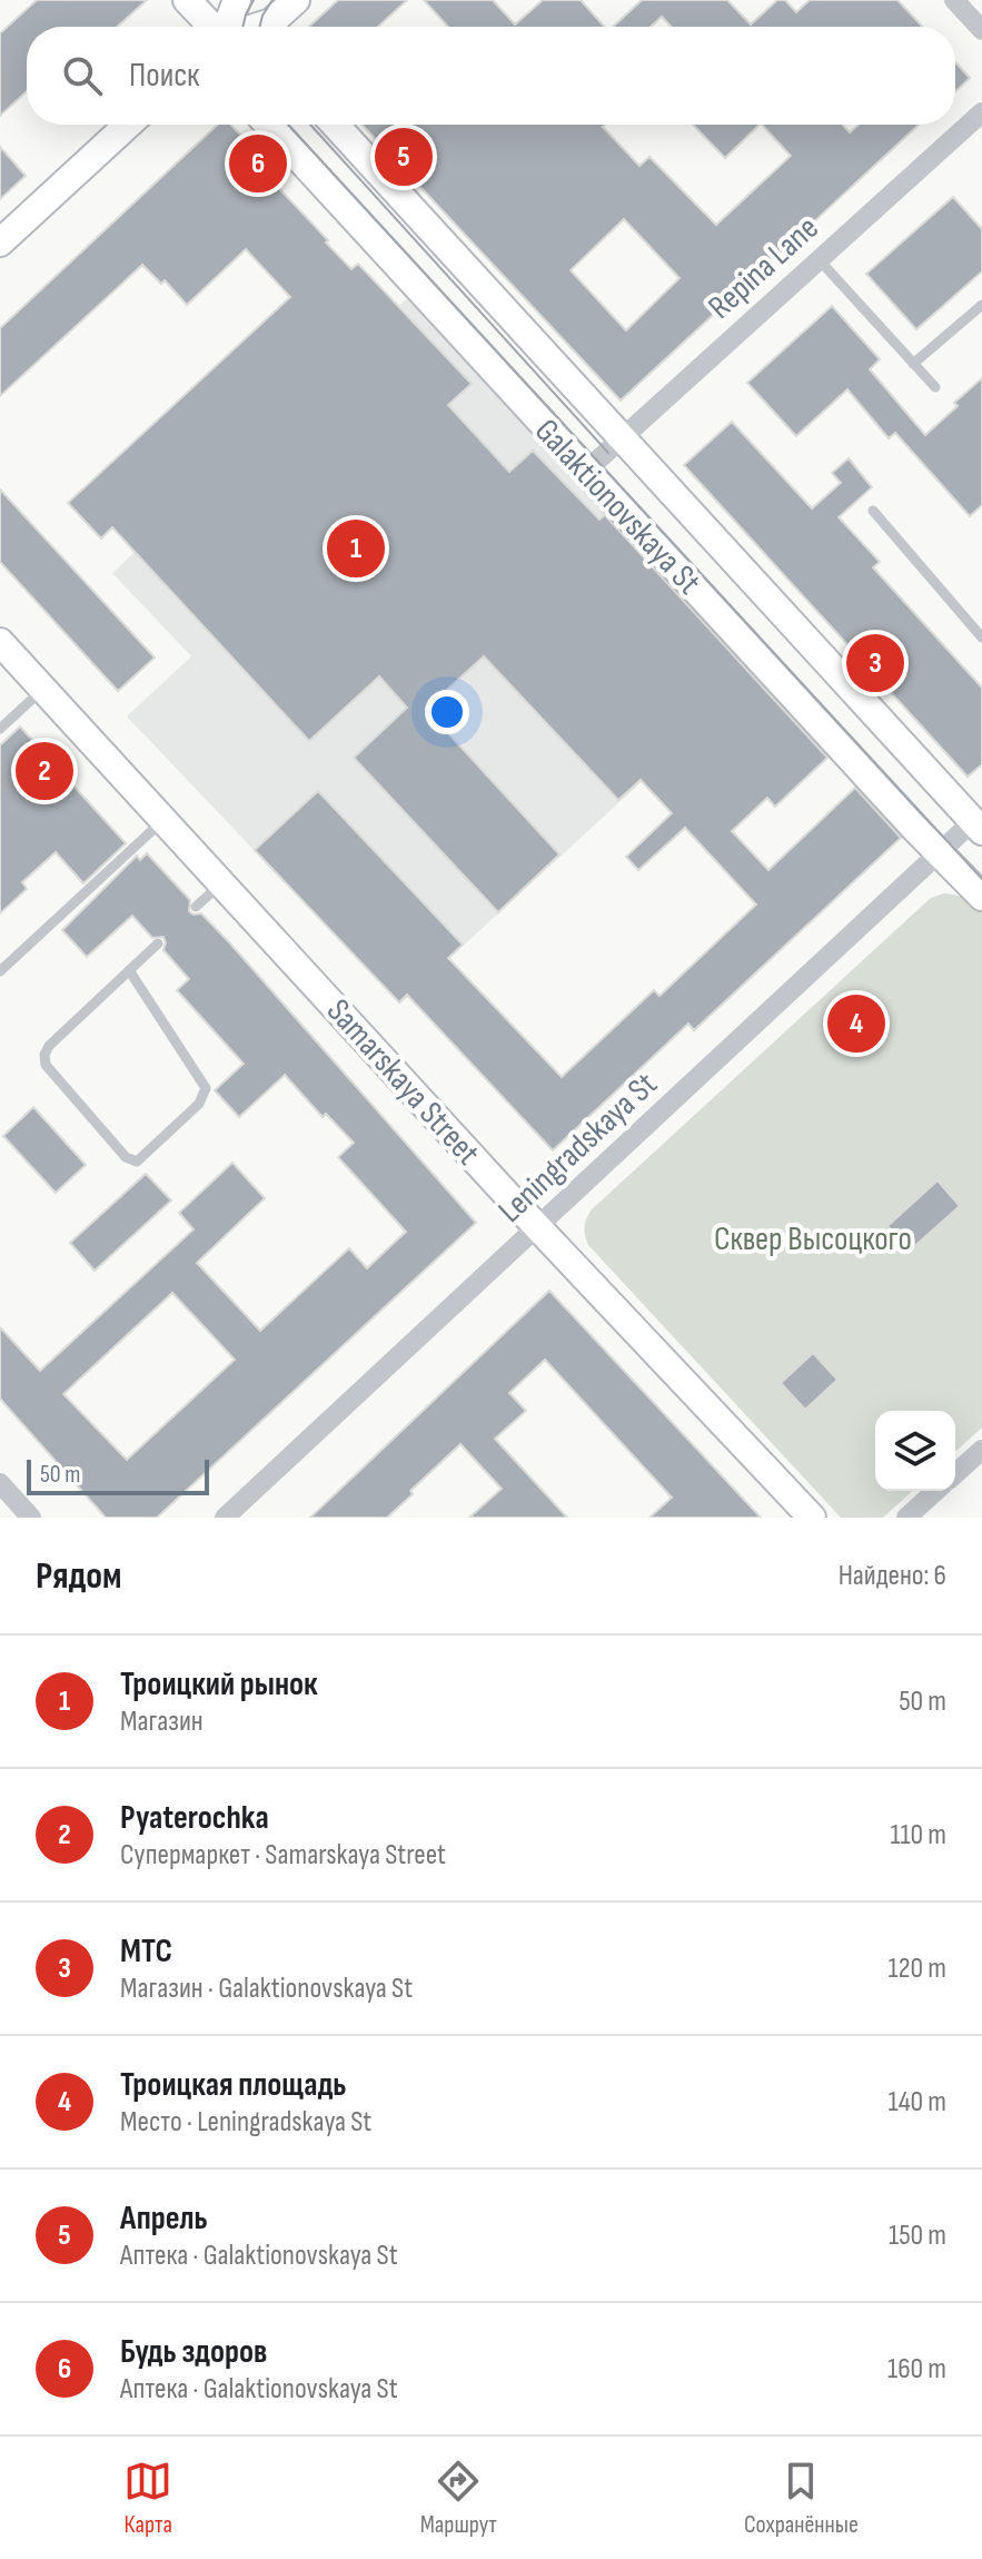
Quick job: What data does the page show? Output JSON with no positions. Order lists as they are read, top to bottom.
{
  "streets": {
    "main road": ["Galaktionovskaya St", "Samarskaya Street"],
    "street": ["Repina Lane", "Leningradskaya St"]
  },
  "crossings": [
    ["Repina Lane", "Galaktionovskaya St"],
    ["Galaktionovskaya St", "Leningradskaya St"],
    ["Samarskaya Street", "Leningradskaya St"]
  ],
  "parks": ["Сквер Высоцкого"],
  "scale_bar": "50 m",
  "page": {
    "search": "Поиск",
    "pins": [
      "5",
      "6",
      "1",
      "3",
      "2",
      "4"
    ],
    "scale": "50 m",
    "heading": ["Рядом", "Найдено: 6"],
    "list": [
      {
        "mark": "1",
        "name": "Троицкий рынок",
        "note": "Магазин",
        "value": "50 m"
      },
      {
        "mark": "2",
        "name": "Pyaterochka",
        "note": "Супермаркет · Samarskaya Street",
        "value": "110 m"
      },
      {
        "mark": "3",
        "name": "МТС",
        "note": "Магазин · Galaktionovskaya St",
        "value": "120 m"
      },
      {
        "mark": "4",
        "name": "Троицкая площадь",
        "note": "Место · Leningradskaya St",
        "value": "140 m"
      },
      {
        "mark": "5",
        "name": "Апрель",
        "note": "Аптека · Galaktionovskaya St",
        "value": "150 m"
      },
      {
        "mark": "6",
        "name": "Будь здоров",
        "note": "Аптека · Galaktionovskaya St",
        "value": "160 m"
      }
    ],
    "nav": ["Карта", "Маршрут", "Сохранённые"]
  }
}
